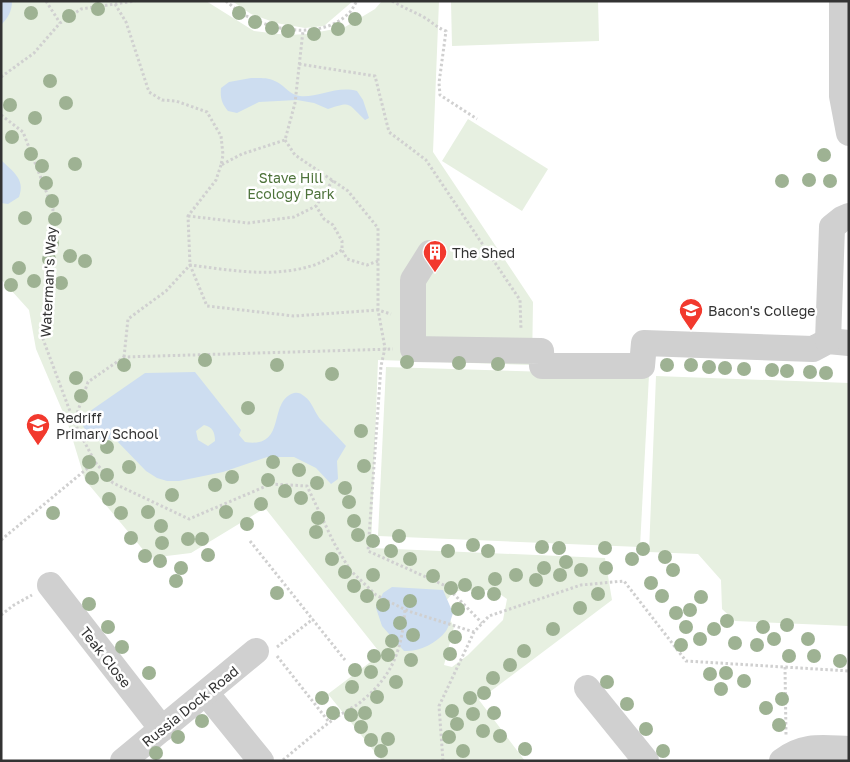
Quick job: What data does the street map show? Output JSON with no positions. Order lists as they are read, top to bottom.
{
  "streets": {
    "street": ["Teak Close", "Russia Dock Road"],
    "path": ["Waterman's Way"]
  },
  "crossings": [
    ["Teak Close", "Russia Dock Road"]
  ],
  "parks": ["Stave Hill Ecology Park"],
  "places": {
    "building": ["The Shed"],
    "school or university": ["Bacon's College", "Redriff Primary School"]
  }
}
